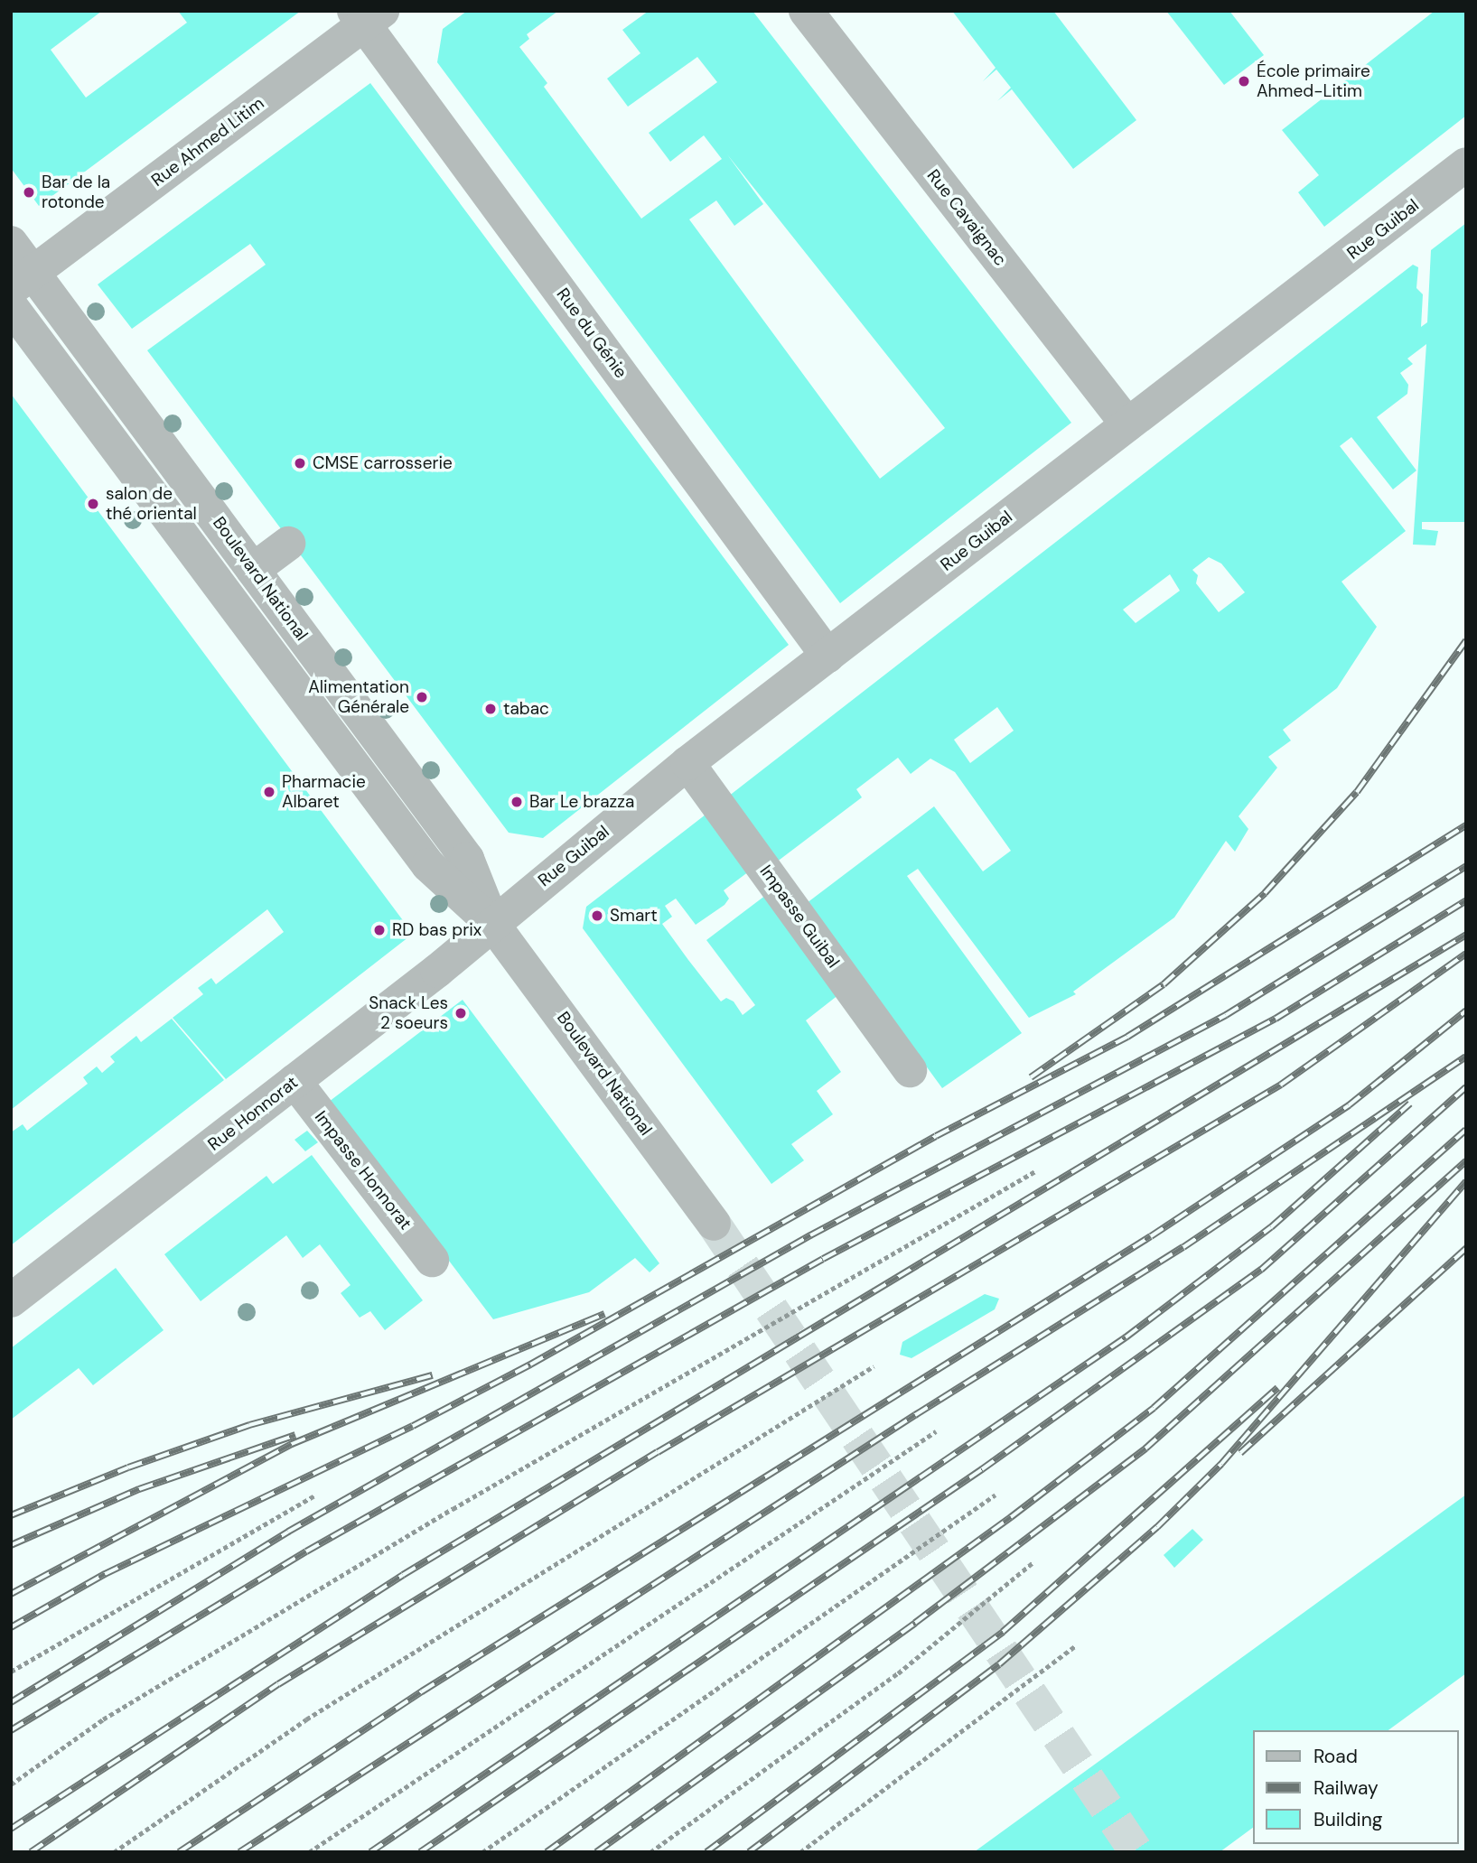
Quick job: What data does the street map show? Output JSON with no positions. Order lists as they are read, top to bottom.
{
  "streets": {
    "street": [
      "Rue Ahmed Litim",
      "Rue Cavaignac",
      "Rue Guibal",
      "Rue du Génie",
      "Boulevard National",
      "Impasse Guibal",
      "Rue Honnorat",
      "Impasse Honnorat"
    ]
  },
  "crossings": [
    ["Rue Ahmed Litim", "Rue du Génie"],
    ["Rue Ahmed Litim", "Boulevard National"],
    ["Rue Cavaignac", "Rue Guibal"],
    ["Rue Guibal", "Rue du Génie"],
    ["Rue Guibal", "Boulevard National"],
    ["Rue Guibal", "Impasse Guibal"],
    ["Rue Guibal", "Rue Honnorat"],
    ["Boulevard National", "Rue Honnorat"],
    ["Rue Honnorat", "Impasse Honnorat"]
  ],
  "places": [
    "École primaire Ahmed-Litim",
    "Bar de la rotonde",
    "CMSE carrosserie",
    "salon de thé oriental",
    "Alimentation Générale",
    "tabac",
    "Pharmacie Albaret",
    "Bar Le brazza",
    "Smart",
    "RD bas prix",
    "Snack Les 2 soeurs"
  ],
  "legend": ["Road", "Railway", "Building"]
}
